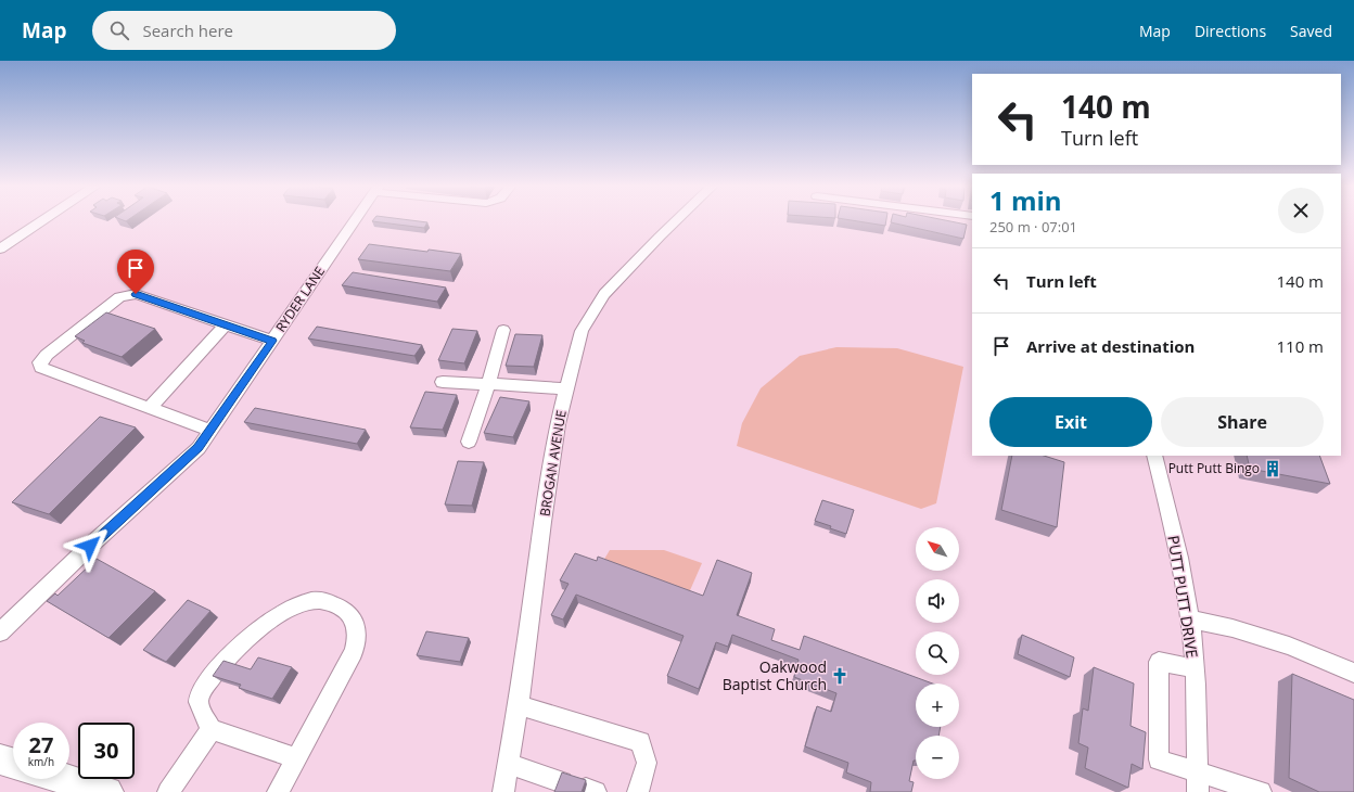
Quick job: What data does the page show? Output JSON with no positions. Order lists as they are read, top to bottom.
{
  "streets": {
    "street": ["RYDER LANE", "BROGAN AVENUE", "PUTT PUTT DRIVE"]
  },
  "places": {
    "building": ["Putt Putt Bingo"],
    "church": ["Oakwood Baptist Church"]
  },
  "north": "top left",
  "page": {
    "header": "Map",
    "search": "Search here",
    "nav": ["Map", "Directions", "Saved"],
    "turn": ["140 m", "Turn left"],
    "heading": ["1 min", "250 m · 07:01"],
    "list": [
      {
        "name": "Turn left",
        "value": "140 m"
      },
      {
        "name": "Arrive at destination",
        "value": "110 m"
      }
    ],
    "buttons": ["Exit", "Share"],
    "map_buttons": ["+", "−"],
    "speed": "27 km/h",
    "limit": "30"
  }
}
